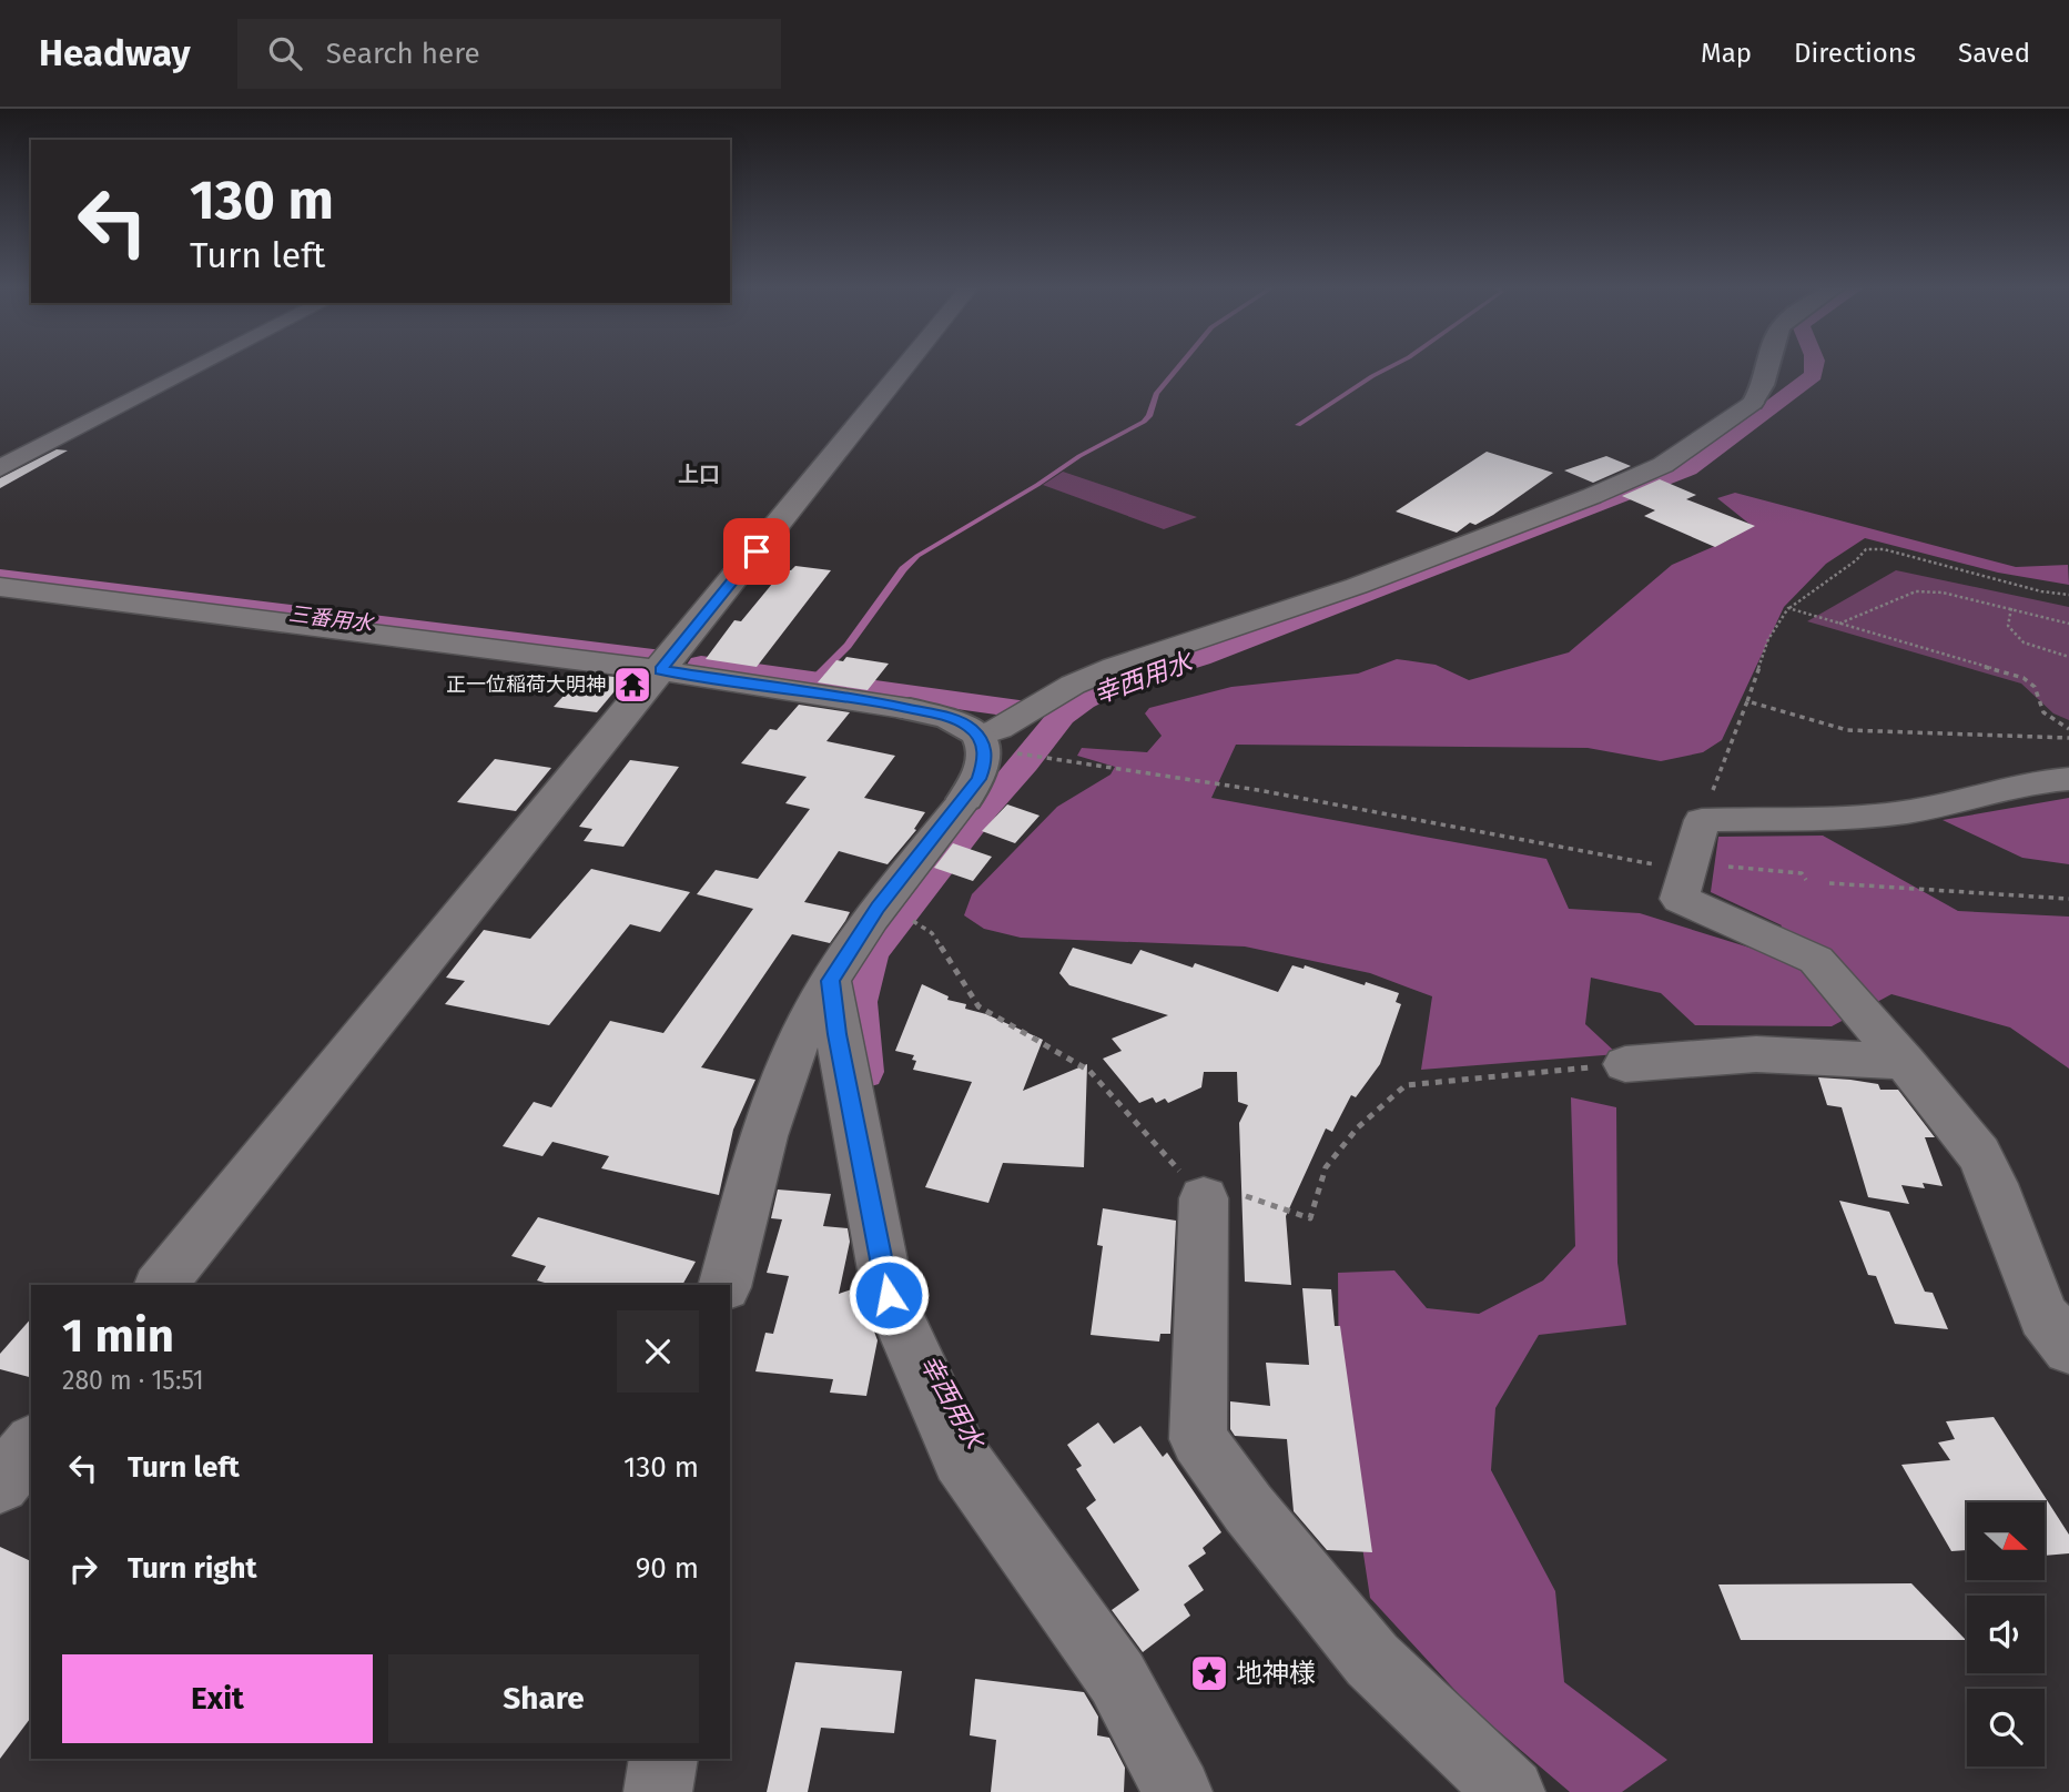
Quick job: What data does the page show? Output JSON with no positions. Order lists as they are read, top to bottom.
{
  "districts": ["上口"],
  "water": ["三番用水", "幸西用水"],
  "places": {
    "temple": ["正一位稲荷大明神"],
    "place": ["地神様"]
  },
  "north": "right",
  "page": {
    "header": "Headway",
    "search": "Search here",
    "nav": ["Map", "Directions", "Saved"],
    "turn": ["130 m", "Turn left"],
    "heading": ["1 min", "280 m · 15:51"],
    "list": [
      {
        "name": "Turn left",
        "value": "130 m"
      },
      {
        "name": "Turn right",
        "value": "90 m"
      }
    ],
    "buttons": ["Exit", "Share"]
  }
}
